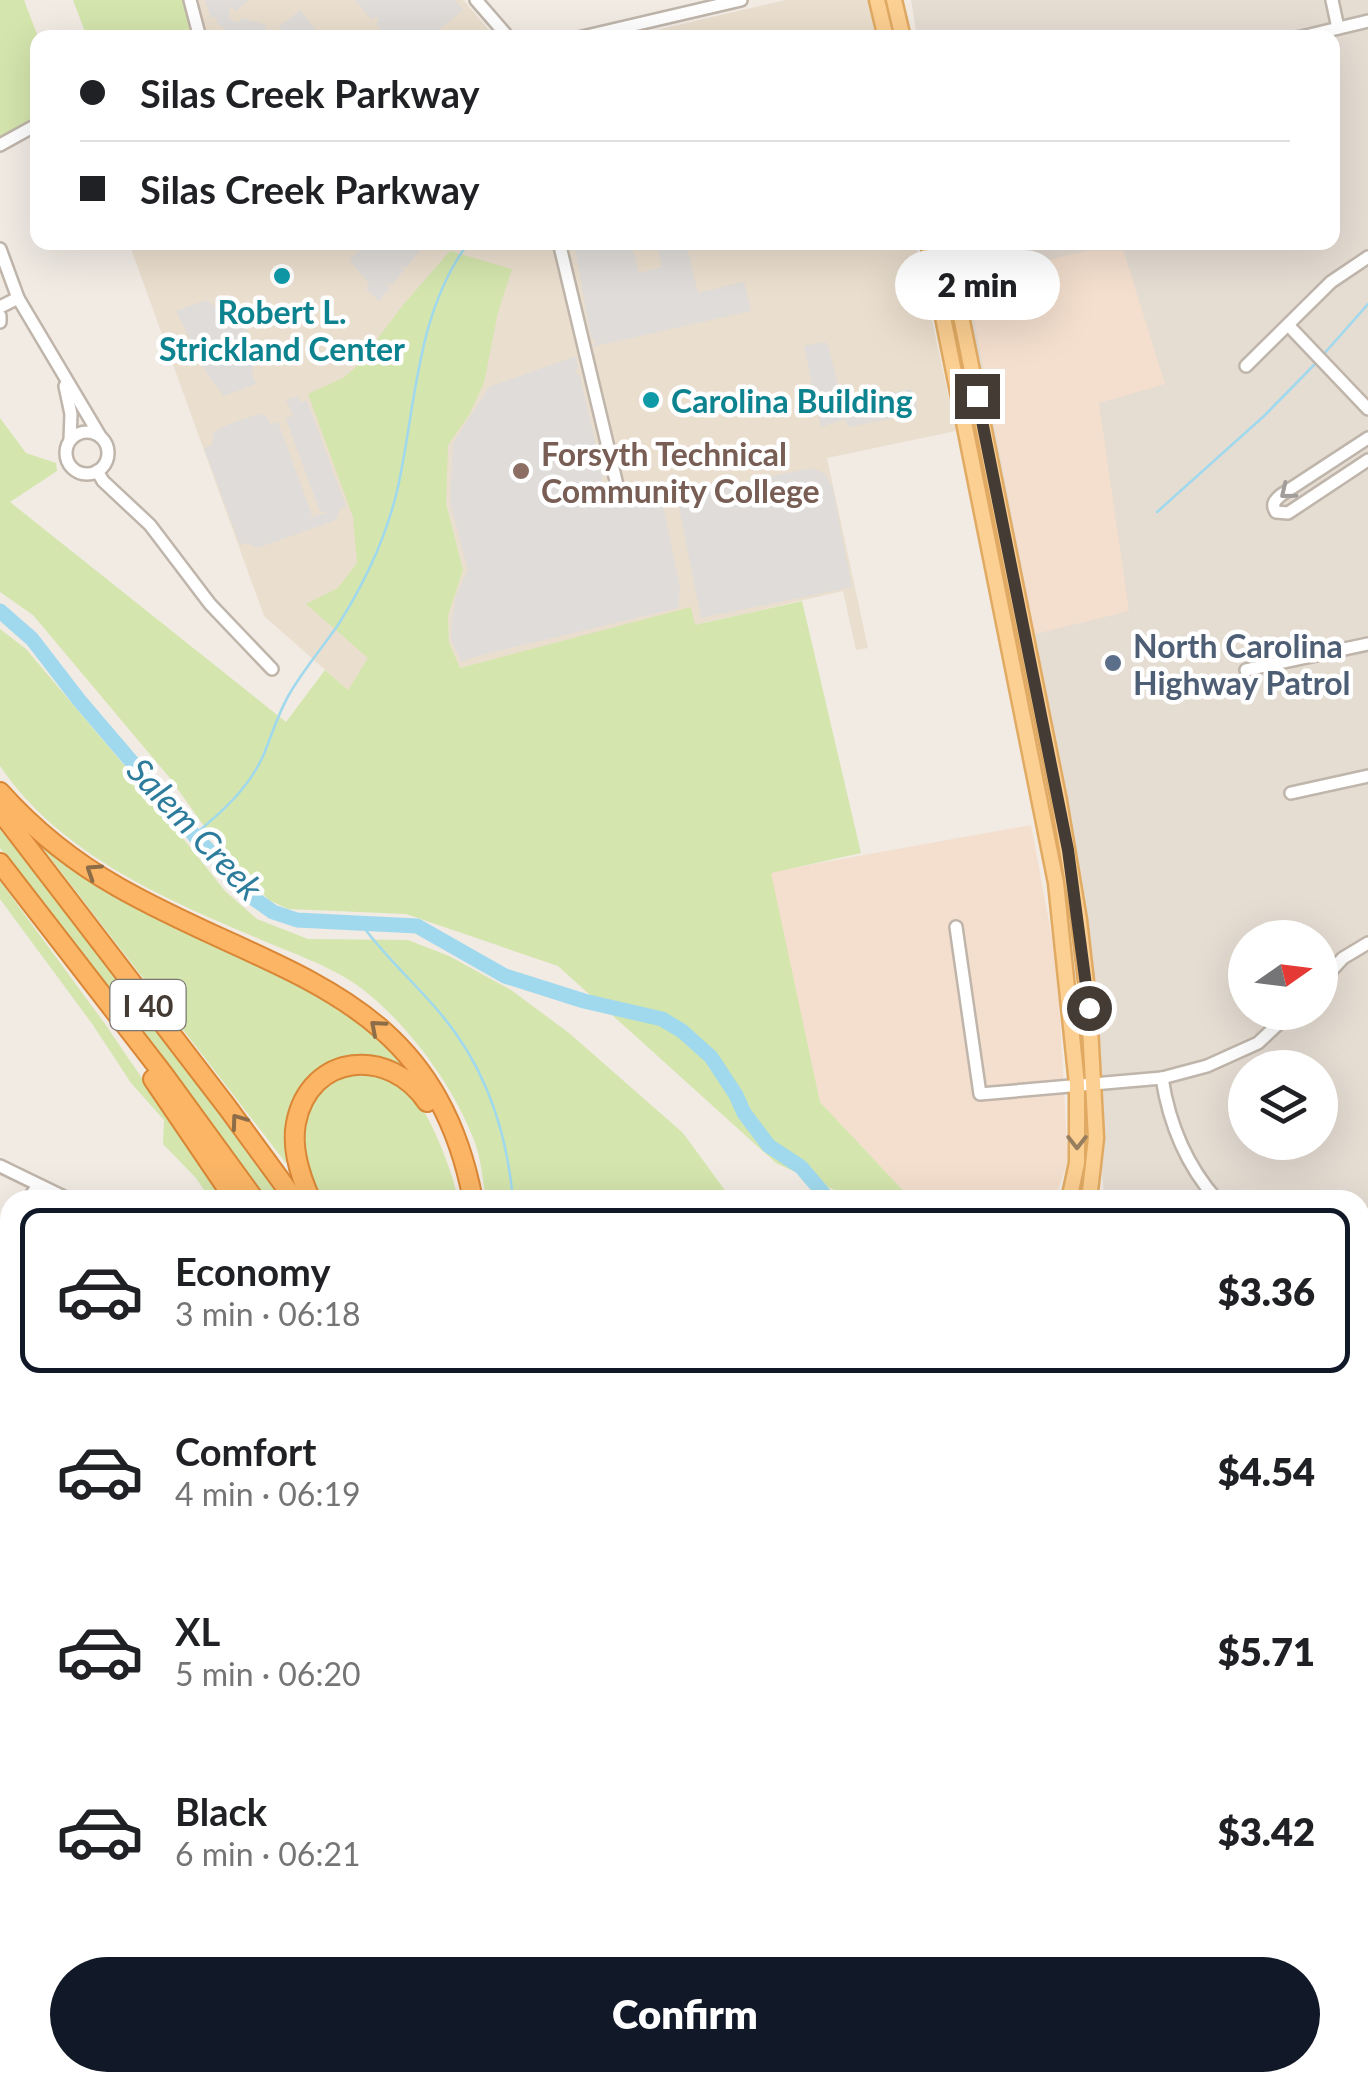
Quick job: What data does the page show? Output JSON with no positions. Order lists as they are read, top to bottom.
{
  "streets": {
    "highway": ["I 40"]
  },
  "water": ["Salem Creek"],
  "places": [
    "Robert L. Strickland Center",
    "Carolina Building",
    "Forsyth Technical Community College",
    "North Carolina Highway Patrol"
  ],
  "north": "right",
  "page": {
    "banner": ["Silas Creek Parkway", "Silas Creek Parkway"],
    "bubble": "2 min",
    "list": [
      {
        "name": "Economy",
        "note": "3 min · 06:18",
        "value": "$3.36"
      },
      {
        "name": "Comfort",
        "note": "4 min · 06:19",
        "value": "$4.54"
      },
      {
        "name": "XL",
        "note": "5 min · 06:20",
        "value": "$5.71"
      },
      {
        "name": "Black",
        "note": "6 min · 06:21",
        "value": "$3.42"
      }
    ],
    "buttons": "Confirm"
  }
}
